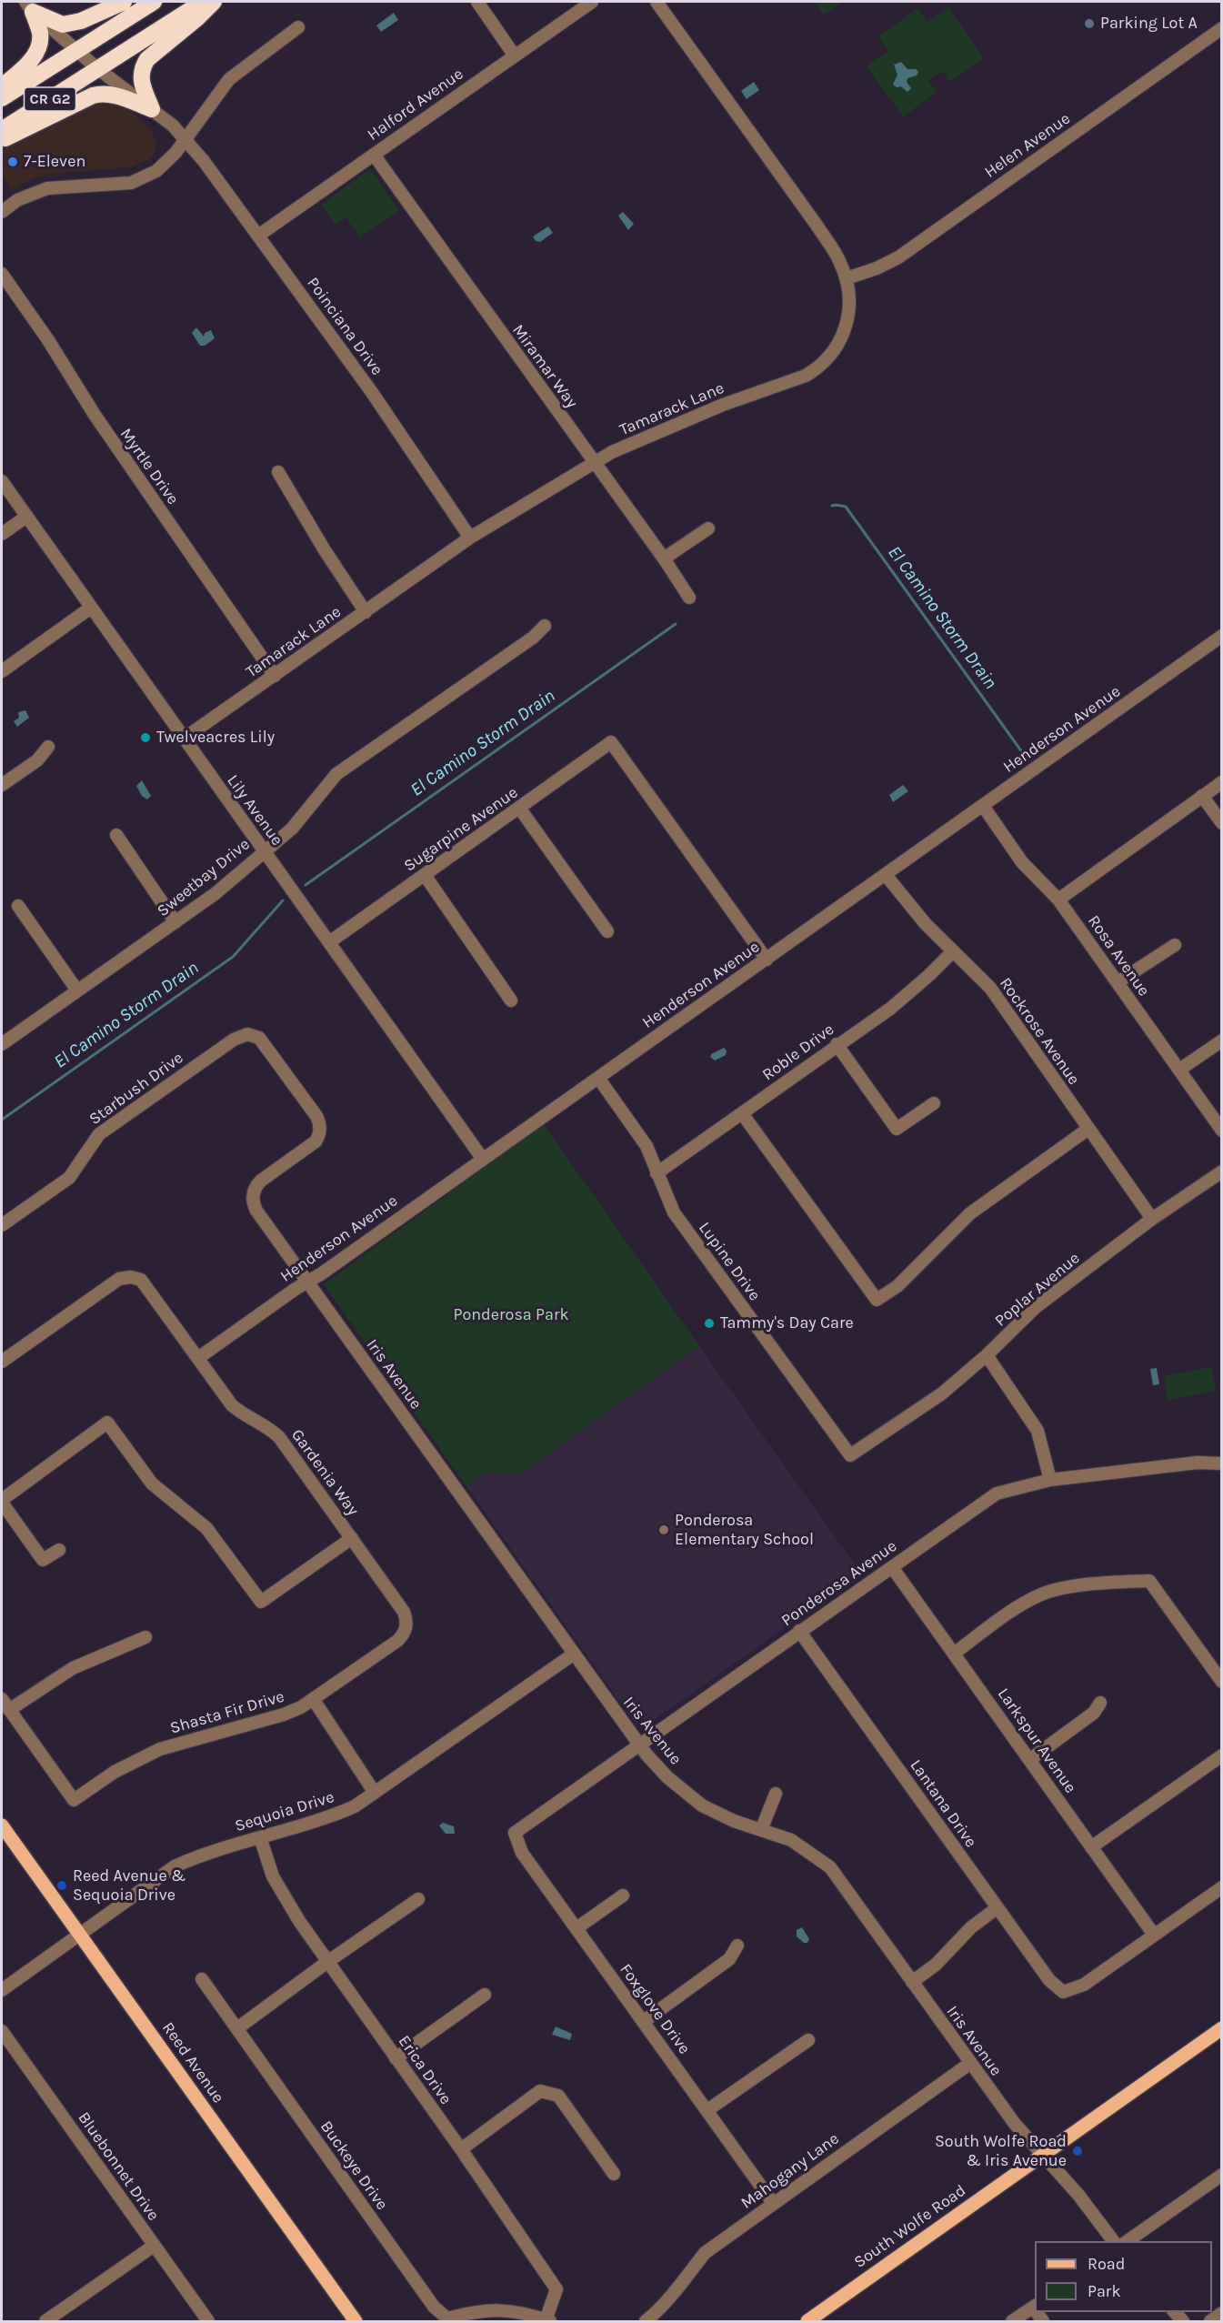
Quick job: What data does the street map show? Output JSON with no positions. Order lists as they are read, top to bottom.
{
  "streets": {
    "highway": ["CR G2"],
    "main road": ["Reed Avenue", "South Wolfe Road"],
    "street": [
      "Halford Avenue",
      "Helen Avenue",
      "Poinciana Drive",
      "Miramar Way",
      "Tamarack Lane",
      "Myrtle Drive",
      "Henderson Avenue",
      "Lily Avenue",
      "Sugarpine Avenue",
      "Sweetbay Drive",
      "Rosa Avenue",
      "Rockrose Avenue",
      "Roble Drive",
      "Starbush Drive",
      "Lupine Drive",
      "Poplar Avenue",
      "Iris Avenue",
      "Gardenia Way",
      "Ponderosa Avenue",
      "Shasta Fir Drive",
      "Larkspur Avenue",
      "Lantana Drive",
      "Sequoia Drive",
      "Foxglove Drive",
      "Erica Drive",
      "Buckeye Drive",
      "Bluebonnet Drive",
      "Mahogany Lane"
    ]
  },
  "crossings": [
    ["CR G2", "Poinciana Drive"],
    ["Halford Avenue", "Poinciana Drive"],
    ["Halford Avenue", "Miramar Way"],
    ["Helen Avenue", "Tamarack Lane"],
    ["Poinciana Drive", "Tamarack Lane"],
    ["Miramar Way", "Tamarack Lane"],
    ["Tamarack Lane", "Myrtle Drive"],
    ["Tamarack Lane", "Lily Avenue"],
    ["Henderson Avenue", "Lily Avenue"],
    ["Henderson Avenue", "Sugarpine Avenue"],
    ["Henderson Avenue", "Rosa Avenue"],
    ["Henderson Avenue", "Rockrose Avenue"],
    ["Henderson Avenue", "Lupine Drive"],
    ["Henderson Avenue", "Iris Avenue"],
    ["Henderson Avenue", "Gardenia Way"],
    ["Lily Avenue", "Sugarpine Avenue"],
    ["Lily Avenue", "Sweetbay Drive"],
    ["Rockrose Avenue", "Roble Drive"],
    ["Rockrose Avenue", "Poplar Avenue"],
    ["Roble Drive", "Lupine Drive"],
    ["Starbush Drive", "Iris Avenue"],
    ["Lupine Drive", "Poplar Avenue"],
    ["Iris Avenue", "Ponderosa Avenue"],
    ["Iris Avenue", "Sequoia Drive"],
    ["Iris Avenue", "Mahogany Lane"],
    ["Iris Avenue", "South Wolfe Road"],
    ["Gardenia Way", "Shasta Fir Drive"],
    ["Ponderosa Avenue", "Larkspur Avenue"],
    ["Ponderosa Avenue", "Lantana Drive"],
    ["Ponderosa Avenue", "Foxglove Drive"],
    ["Larkspur Avenue", "Lantana Drive"],
    ["Sequoia Drive", "Reed Avenue"],
    ["Sequoia Drive", "Erica Drive"],
    ["Foxglove Drive", "Mahogany Lane"],
    ["Erica Drive", "Buckeye Drive"]
  ],
  "water": ["El Camino Storm Drain"],
  "parks": ["Ponderosa Park"],
  "places": [
    "Parking Lot A",
    "7-Eleven",
    "Twelveacres Lily",
    "Tammy's Day Care",
    "Ponderosa Elementary School",
    "Reed Avenue & Sequoia Drive",
    "South Wolfe Road & Iris Avenue"
  ],
  "legend": ["Road", "Park"]
}
